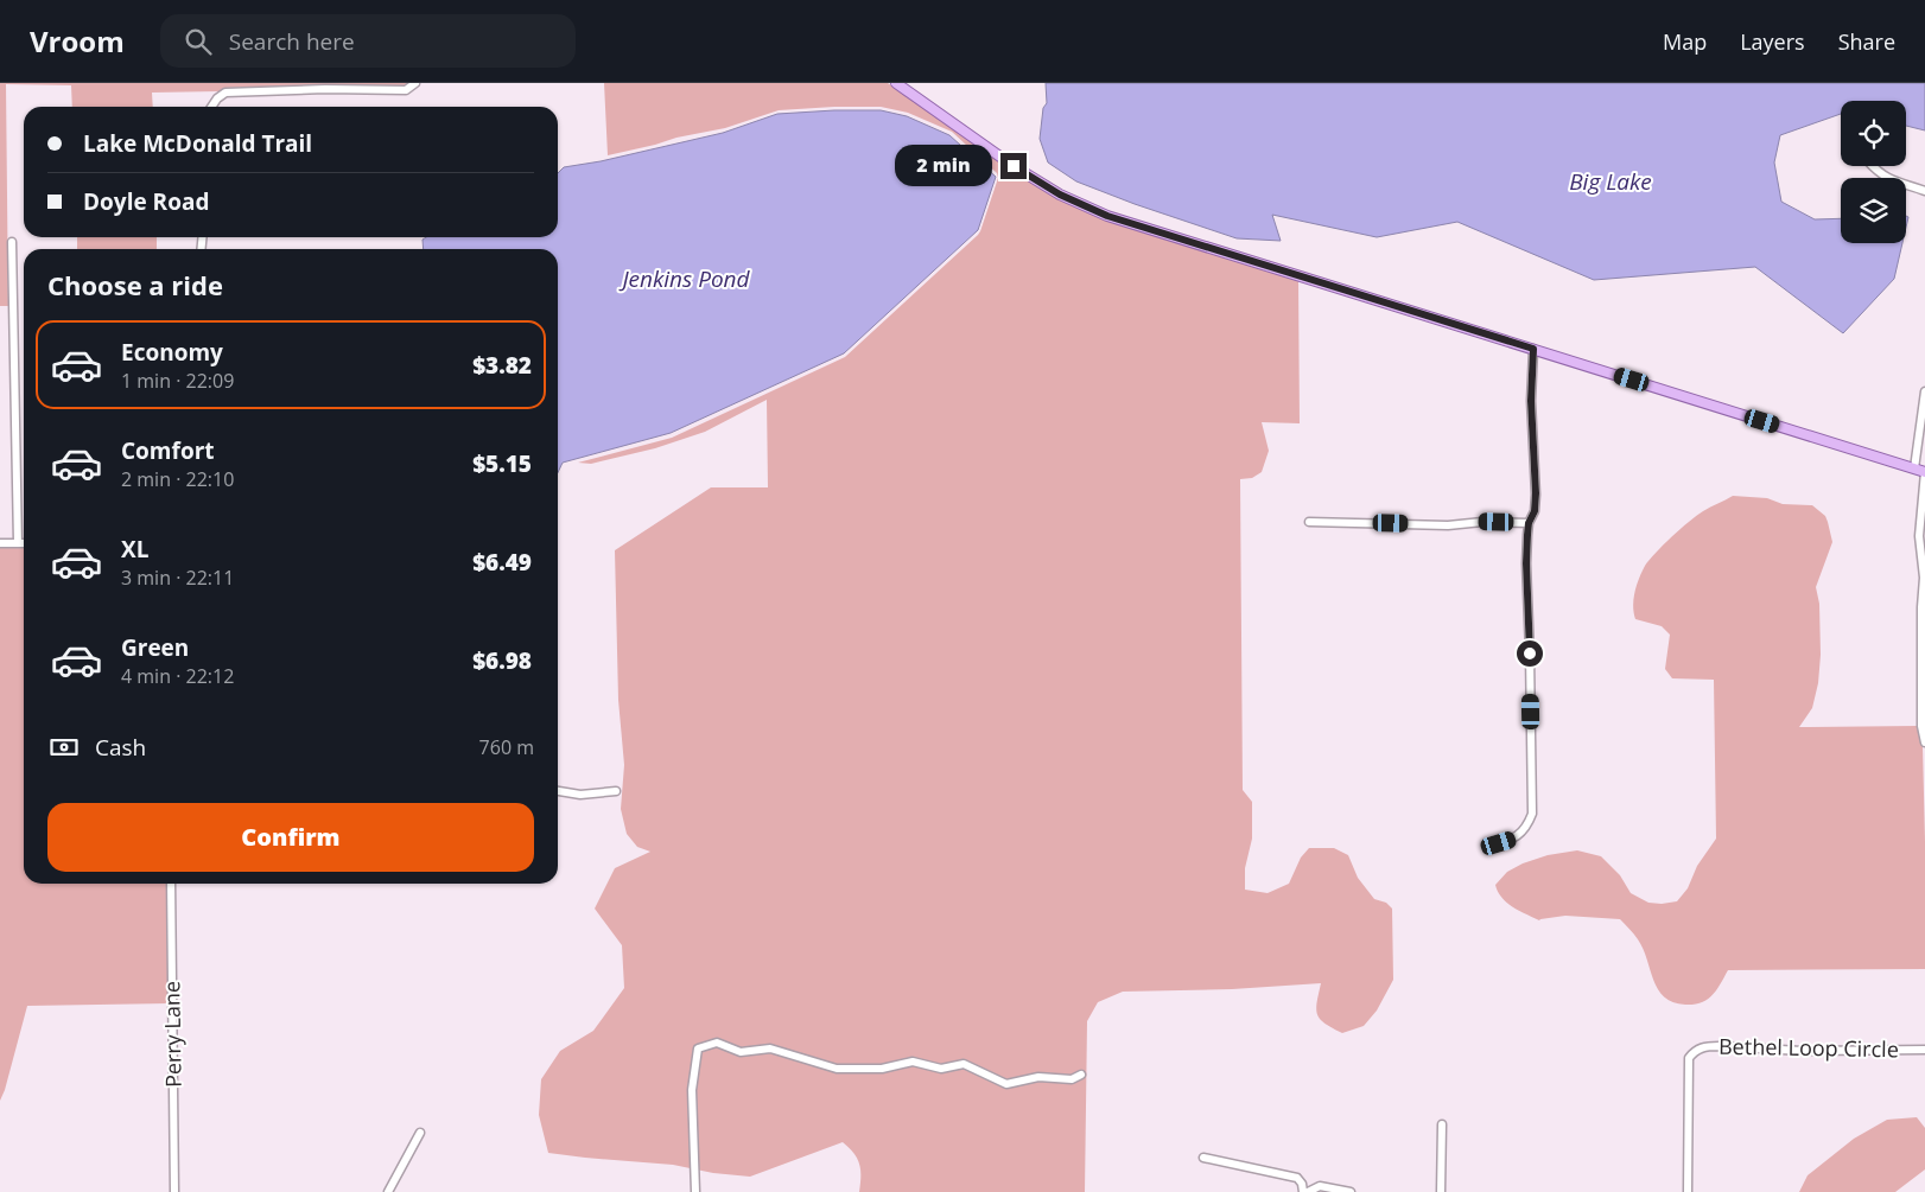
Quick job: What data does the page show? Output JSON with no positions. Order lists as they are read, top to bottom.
{
  "streets": {
    "street": ["Perry Lane", "Bethel Loop Circle"]
  },
  "water": ["Big Lake", "Jenkins Pond"],
  "page": {
    "header": "Vroom",
    "search": "Search here",
    "nav": ["Map", "Layers", "Share"],
    "banner": ["Lake McDonald Trail", "Doyle Road"],
    "bubble": "2 min",
    "heading": "Choose a ride",
    "list": [
      {
        "name": "Economy",
        "note": "1 min · 22:09",
        "value": "$3.82"
      },
      {
        "name": "Comfort",
        "note": "2 min · 22:10",
        "value": "$5.15"
      },
      {
        "name": "XL",
        "note": "3 min · 22:11",
        "value": "$6.49"
      },
      {
        "name": "Green",
        "note": "4 min · 22:12",
        "value": "$6.98"
      }
    ],
    "pay": ["Cash", "760 m"],
    "buttons": "Confirm"
  }
}
